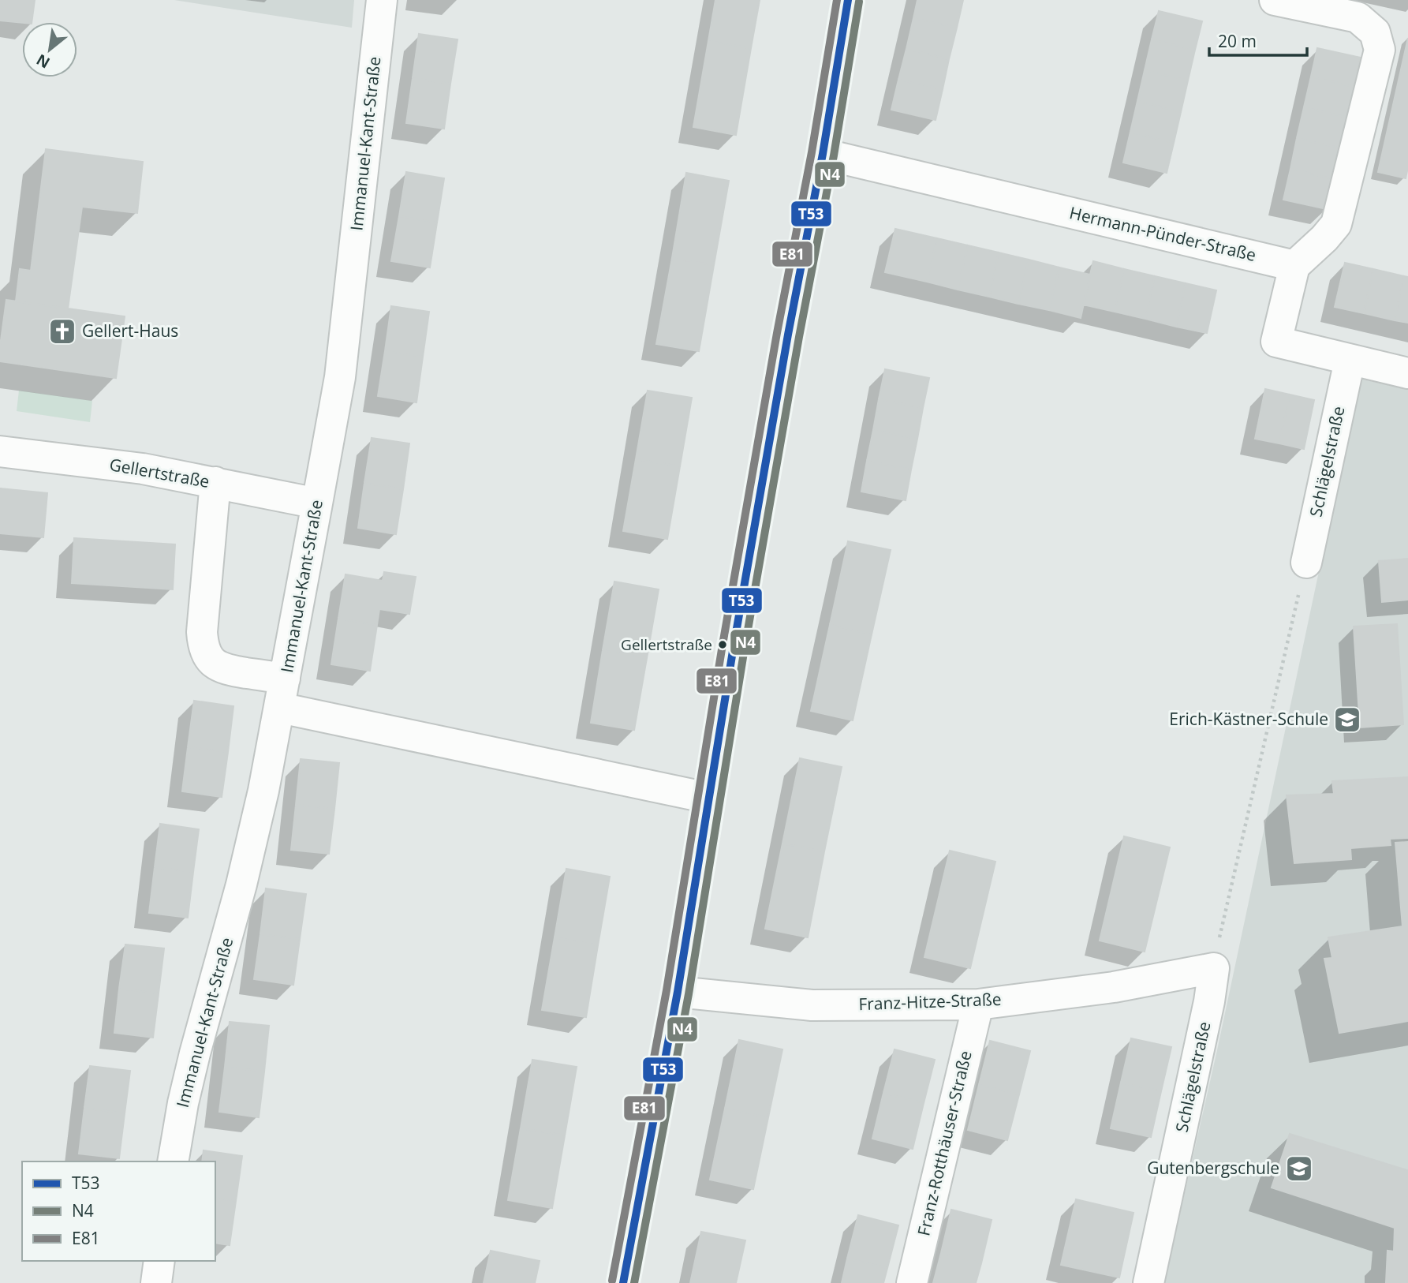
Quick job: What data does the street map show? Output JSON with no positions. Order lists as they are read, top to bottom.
{
  "streets": {
    "street": [
      "Immanuel-Kant-Straße",
      "Hermann-Pünder-Straße",
      "Schlägelstraße",
      "Gellertstraße",
      "Franz-Hitze-Straße",
      "Franz-Rotthäuser-Straße"
    ]
  },
  "crossings": [
    ["Immanuel-Kant-Straße", "Gellertstraße"],
    ["Schlägelstraße", "Franz-Hitze-Straße"],
    ["Franz-Hitze-Straße", "Franz-Rotthäuser-Straße"]
  ],
  "places": {
    "church": ["Gellert-Haus"],
    "other": ["Gellertstraße"],
    "school or university": ["Erich-Kästner-Schule", "Gutenbergschule"]
  },
  "lines": ["transit line T53", "transit line E81", "transit line N4"],
  "legend": ["T53", "N4", "E81"],
  "scale_bar": "20 m",
  "north": "bottom left"
}
